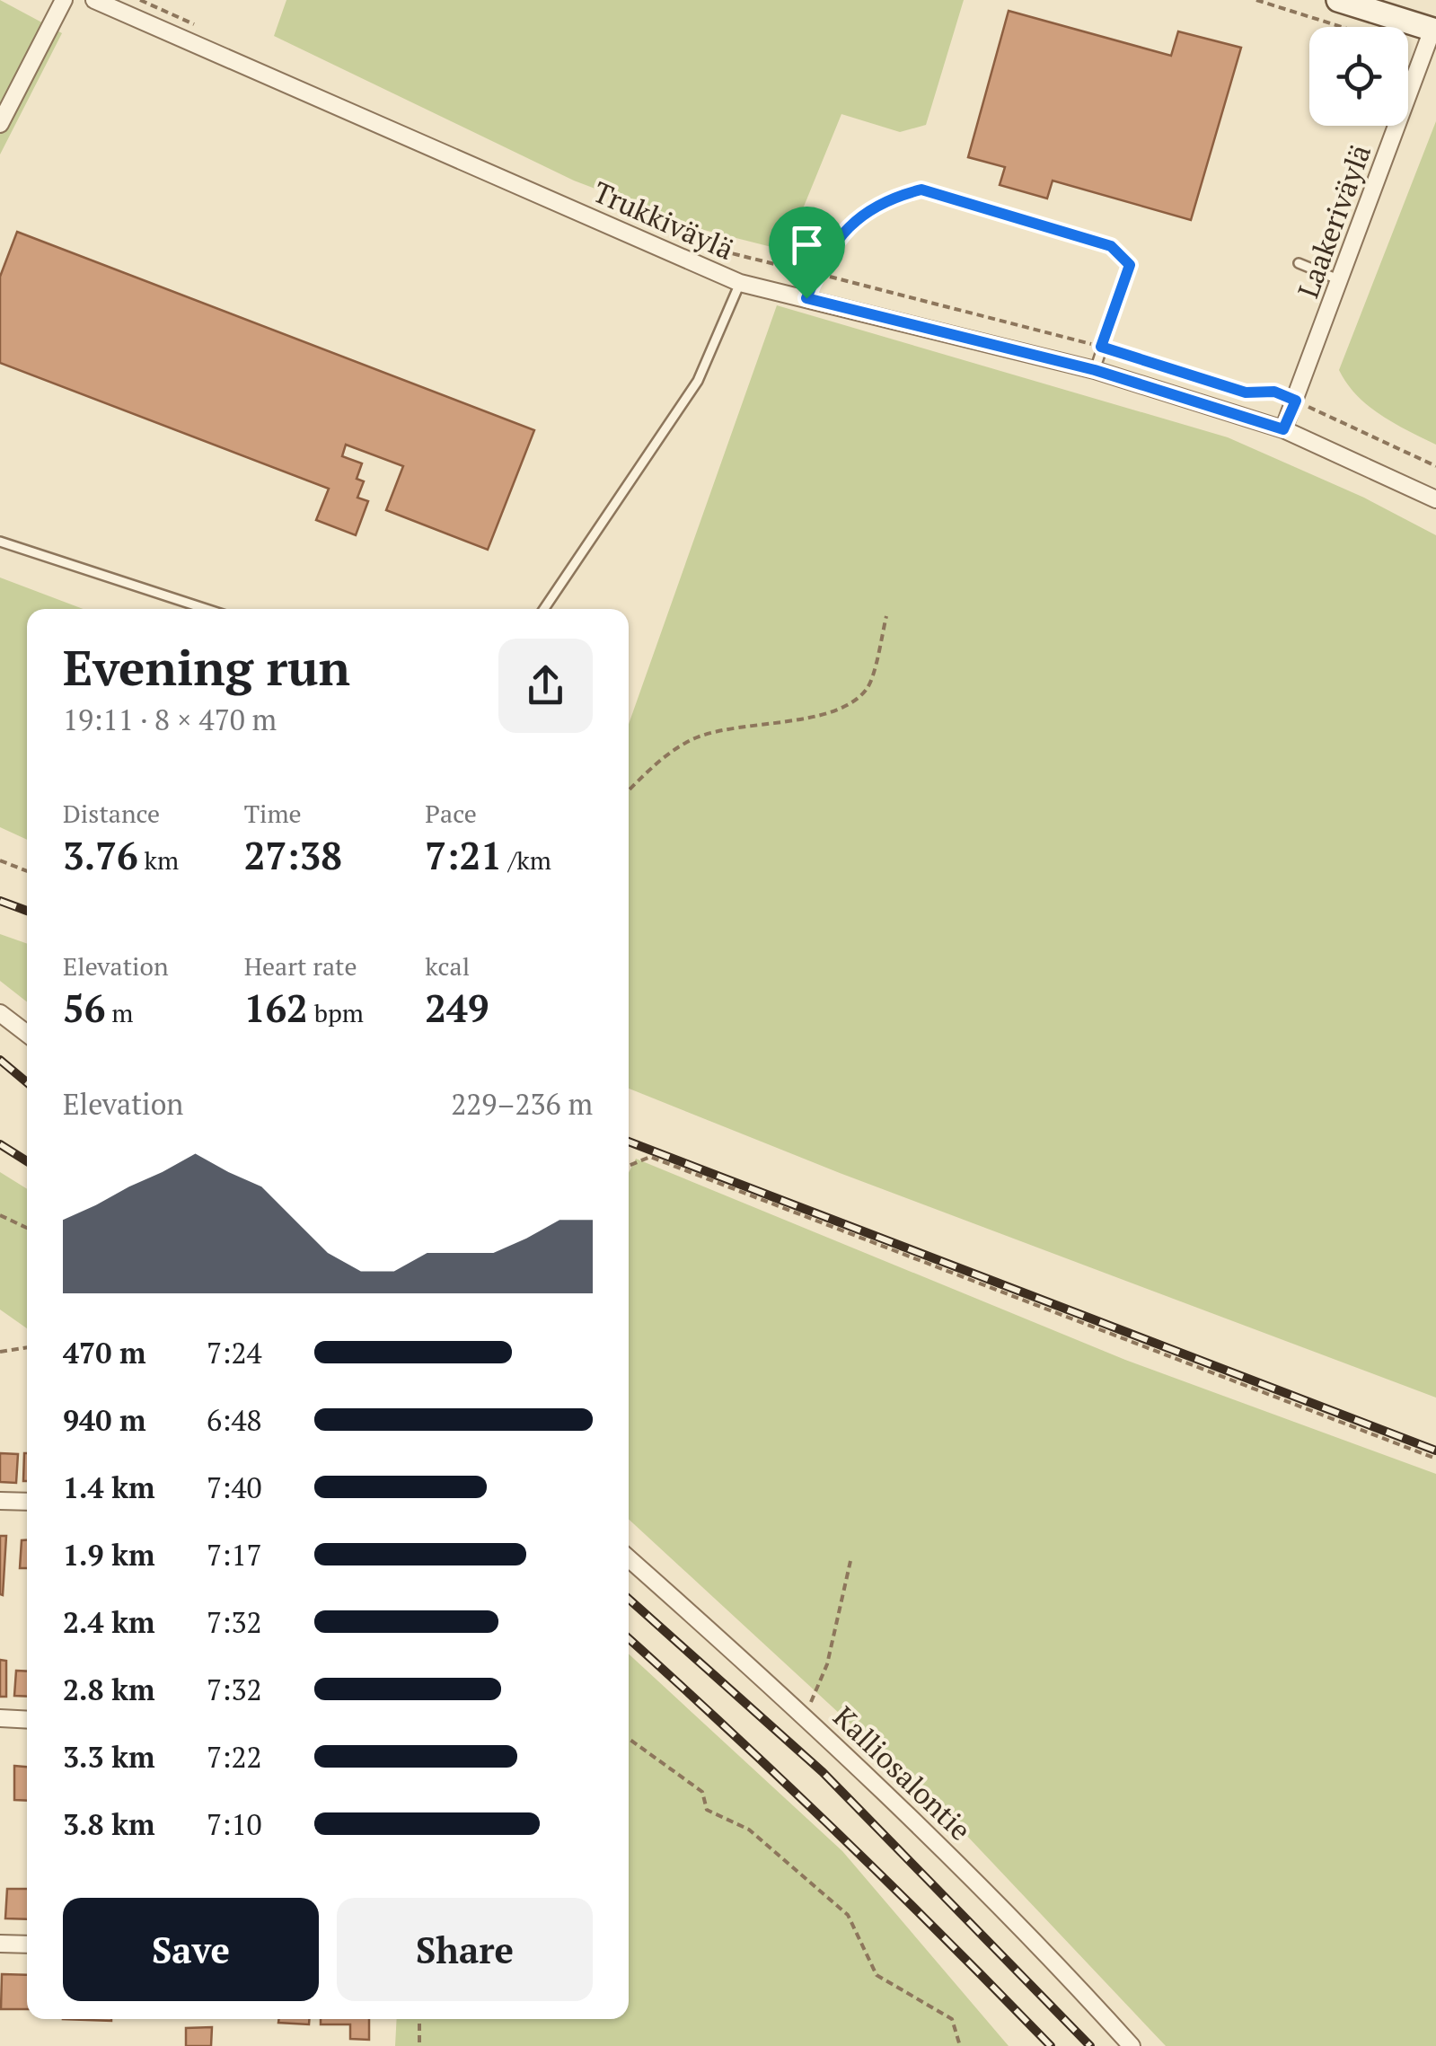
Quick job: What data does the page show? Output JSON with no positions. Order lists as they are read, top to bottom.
{
  "streets": {
    "street": ["Trukkiväylä", "Laakeriväylä", "Kalliosalontie"]
  },
  "crossings": [
    ["Trukkiväylä", "Laakeriväylä"]
  ],
  "page": {
    "heading": ["Evening run", "19:11 · 8 × 470 m"],
    "stats": [
      ["Distance", "3.76 km"],
      ["Time", "27:38"],
      ["Pace", "7:21 /km"],
      ["Elevation", "56 m"],
      ["Heart rate", "162 bpm"],
      ["kcal", "249"]
    ],
    "chart": ["Elevation", "229–236 m"],
    "list": [
      {
        "name": "470 m",
        "note": "7:24"
      },
      {
        "name": "940 m",
        "note": "6:48"
      },
      {
        "name": "1.4 km",
        "note": "7:40"
      },
      {
        "name": "1.9 km",
        "note": "7:17"
      },
      {
        "name": "2.4 km",
        "note": "7:32"
      },
      {
        "name": "2.8 km",
        "note": "7:32"
      },
      {
        "name": "3.3 km",
        "note": "7:22"
      },
      {
        "name": "3.8 km",
        "note": "7:10"
      }
    ],
    "buttons": ["Save", "Share"]
  }
}
